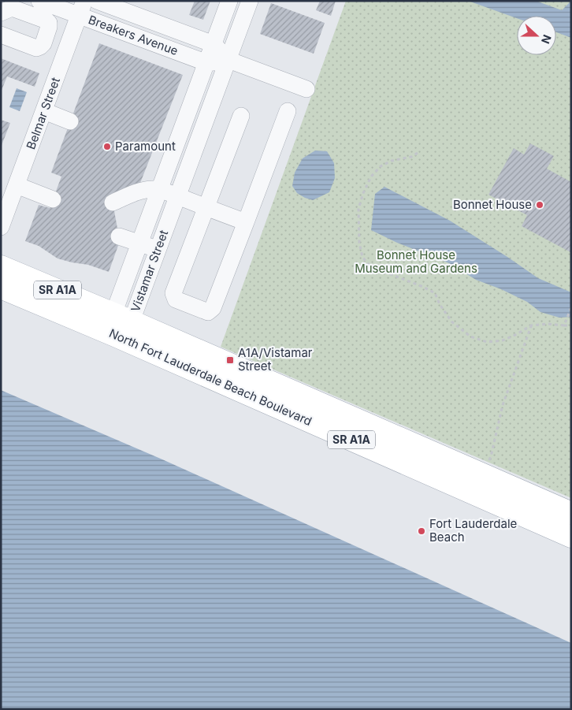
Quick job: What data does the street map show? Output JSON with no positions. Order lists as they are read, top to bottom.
{
  "streets": {
    "main road": ["SR A1A", "North Fort Lauderdale Beach Boulevard"],
    "street": ["Breakers Avenue", "Belmar Street", "Vistamar Street"]
  },
  "crossings": [
    ["Breakers Avenue", "Belmar Street"],
    ["Breakers Avenue", "Vistamar Street"],
    ["Vistamar Street", "North Fort Lauderdale Beach Boulevard"]
  ],
  "parks": ["Bonnet House Museum and Gardens"],
  "places": {
    "other": ["Paramount", "Bonnet House", "Fort Lauderdale Beach"],
    "transit": ["A1A/Vistamar Street"]
  },
  "north": "right"
}
